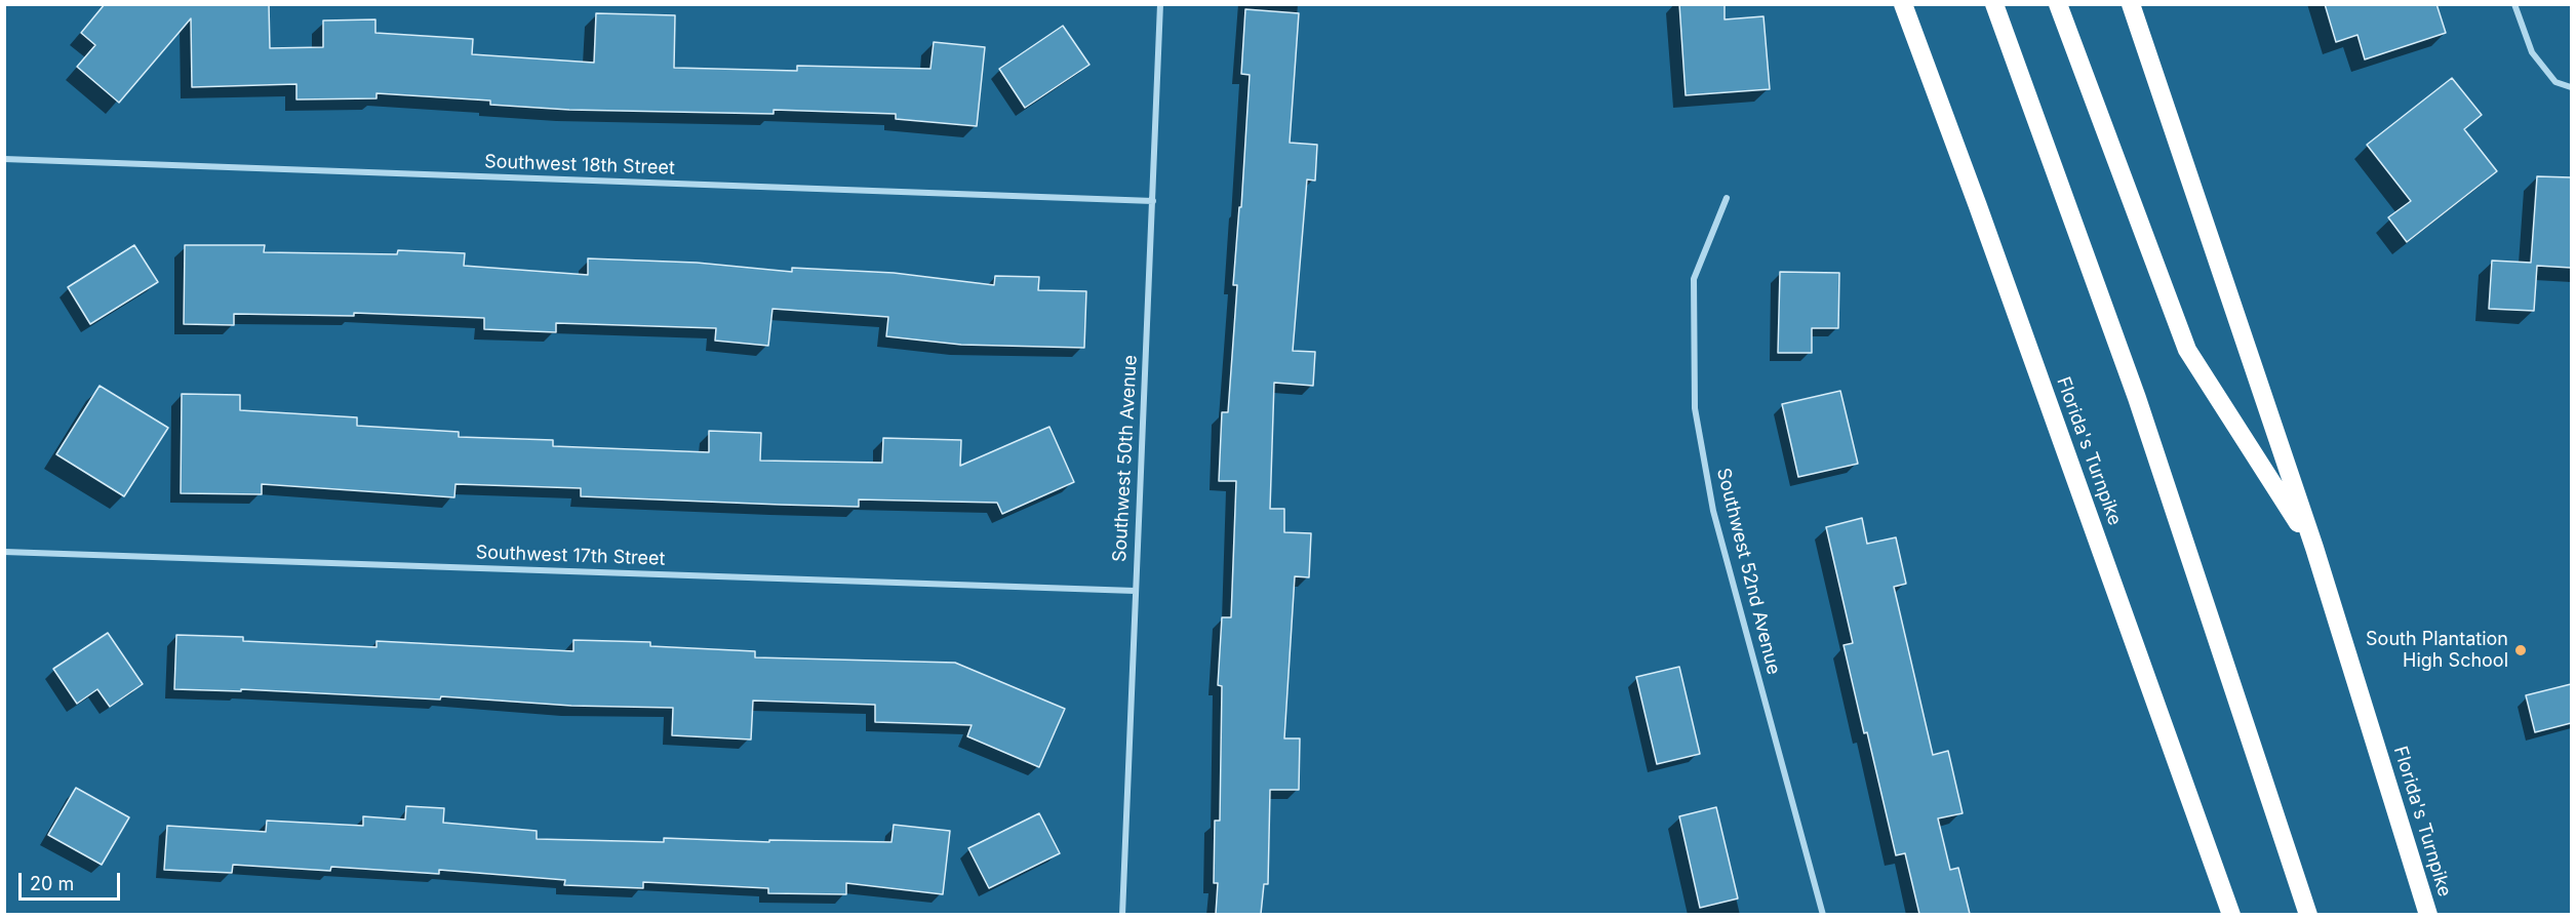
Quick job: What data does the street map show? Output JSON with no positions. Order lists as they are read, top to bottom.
{
  "streets": {
    "highway": ["Florida's Turnpike"],
    "street": [
      "Southwest 18th Street",
      "Southwest 50th Avenue",
      "Southwest 17th Street",
      "Southwest 52nd Avenue"
    ]
  },
  "crossings": [
    ["Southwest 18th Street", "Southwest 50th Avenue"],
    ["Southwest 50th Avenue", "Southwest 17th Street"]
  ],
  "places": ["South Plantation High School"],
  "scale_bar": "20 m"
}
